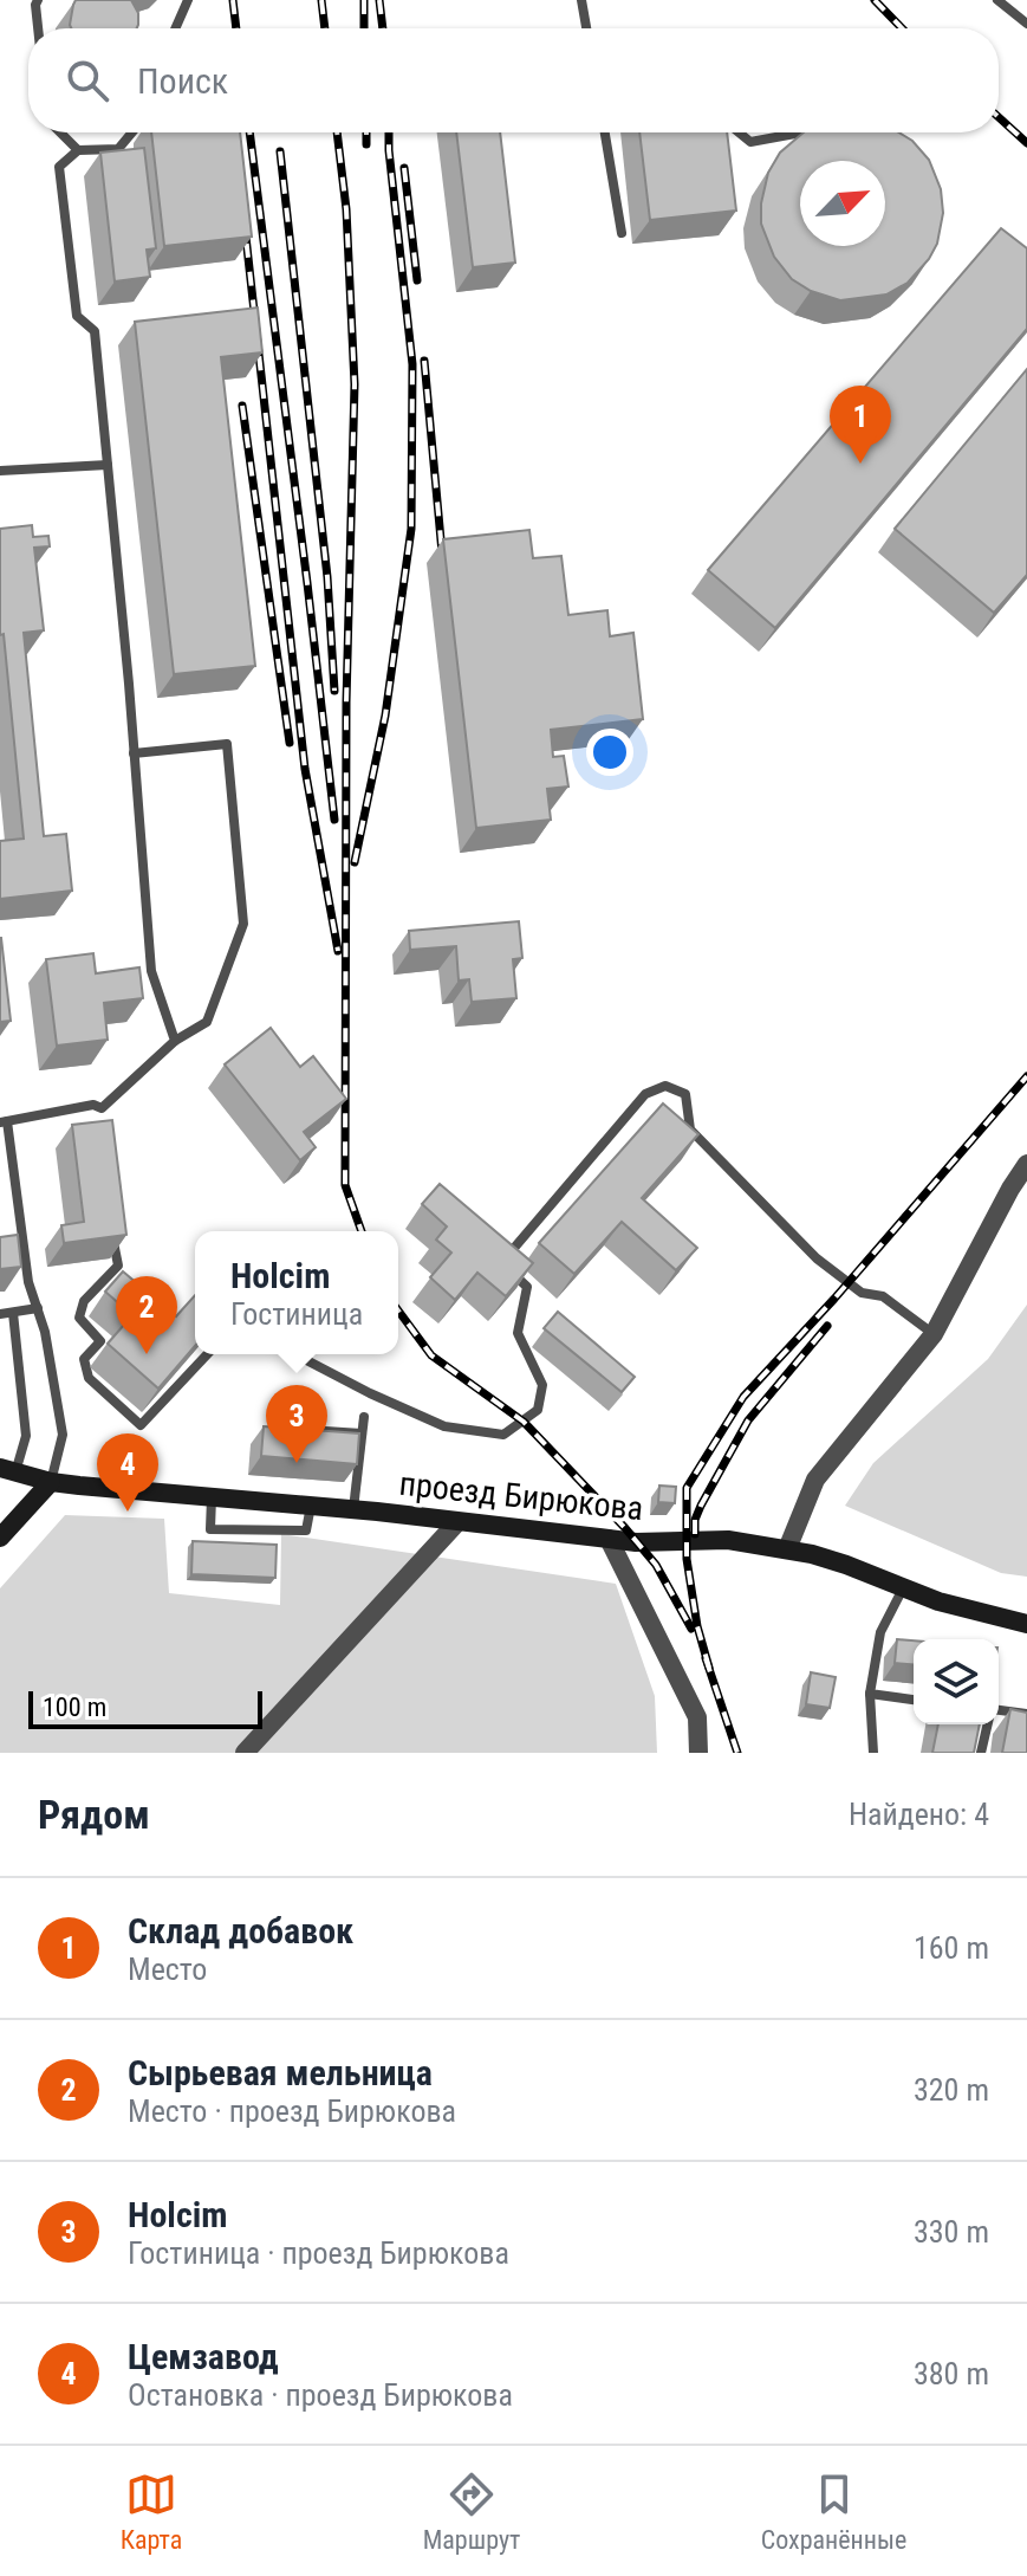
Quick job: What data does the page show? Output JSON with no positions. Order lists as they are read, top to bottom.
{
  "streets": {
    "street": ["проезд Бирюкова"]
  },
  "scale_bar": "100 m",
  "north": "top right",
  "page": {
    "search": "Поиск",
    "pins": [
      "1",
      "2",
      "3",
      "4"
    ],
    "popup": ["Holcim", "Гостиница"],
    "scale": "100 m",
    "heading": ["Рядом", "Найдено: 4"],
    "list": [
      {
        "mark": "1",
        "name": "Склад добавок",
        "note": "Место",
        "value": "160 m"
      },
      {
        "mark": "2",
        "name": "Сырьевая мельница",
        "note": "Место · проезд Бирюкова",
        "value": "320 m"
      },
      {
        "mark": "3",
        "name": "Holcim",
        "note": "Гостиница · проезд Бирюкова",
        "value": "330 m"
      },
      {
        "mark": "4",
        "name": "Цемзавод",
        "note": "Остановка · проезд Бирюкова",
        "value": "380 m"
      }
    ],
    "nav": ["Карта", "Маршрут", "Сохранённые"]
  }
}
